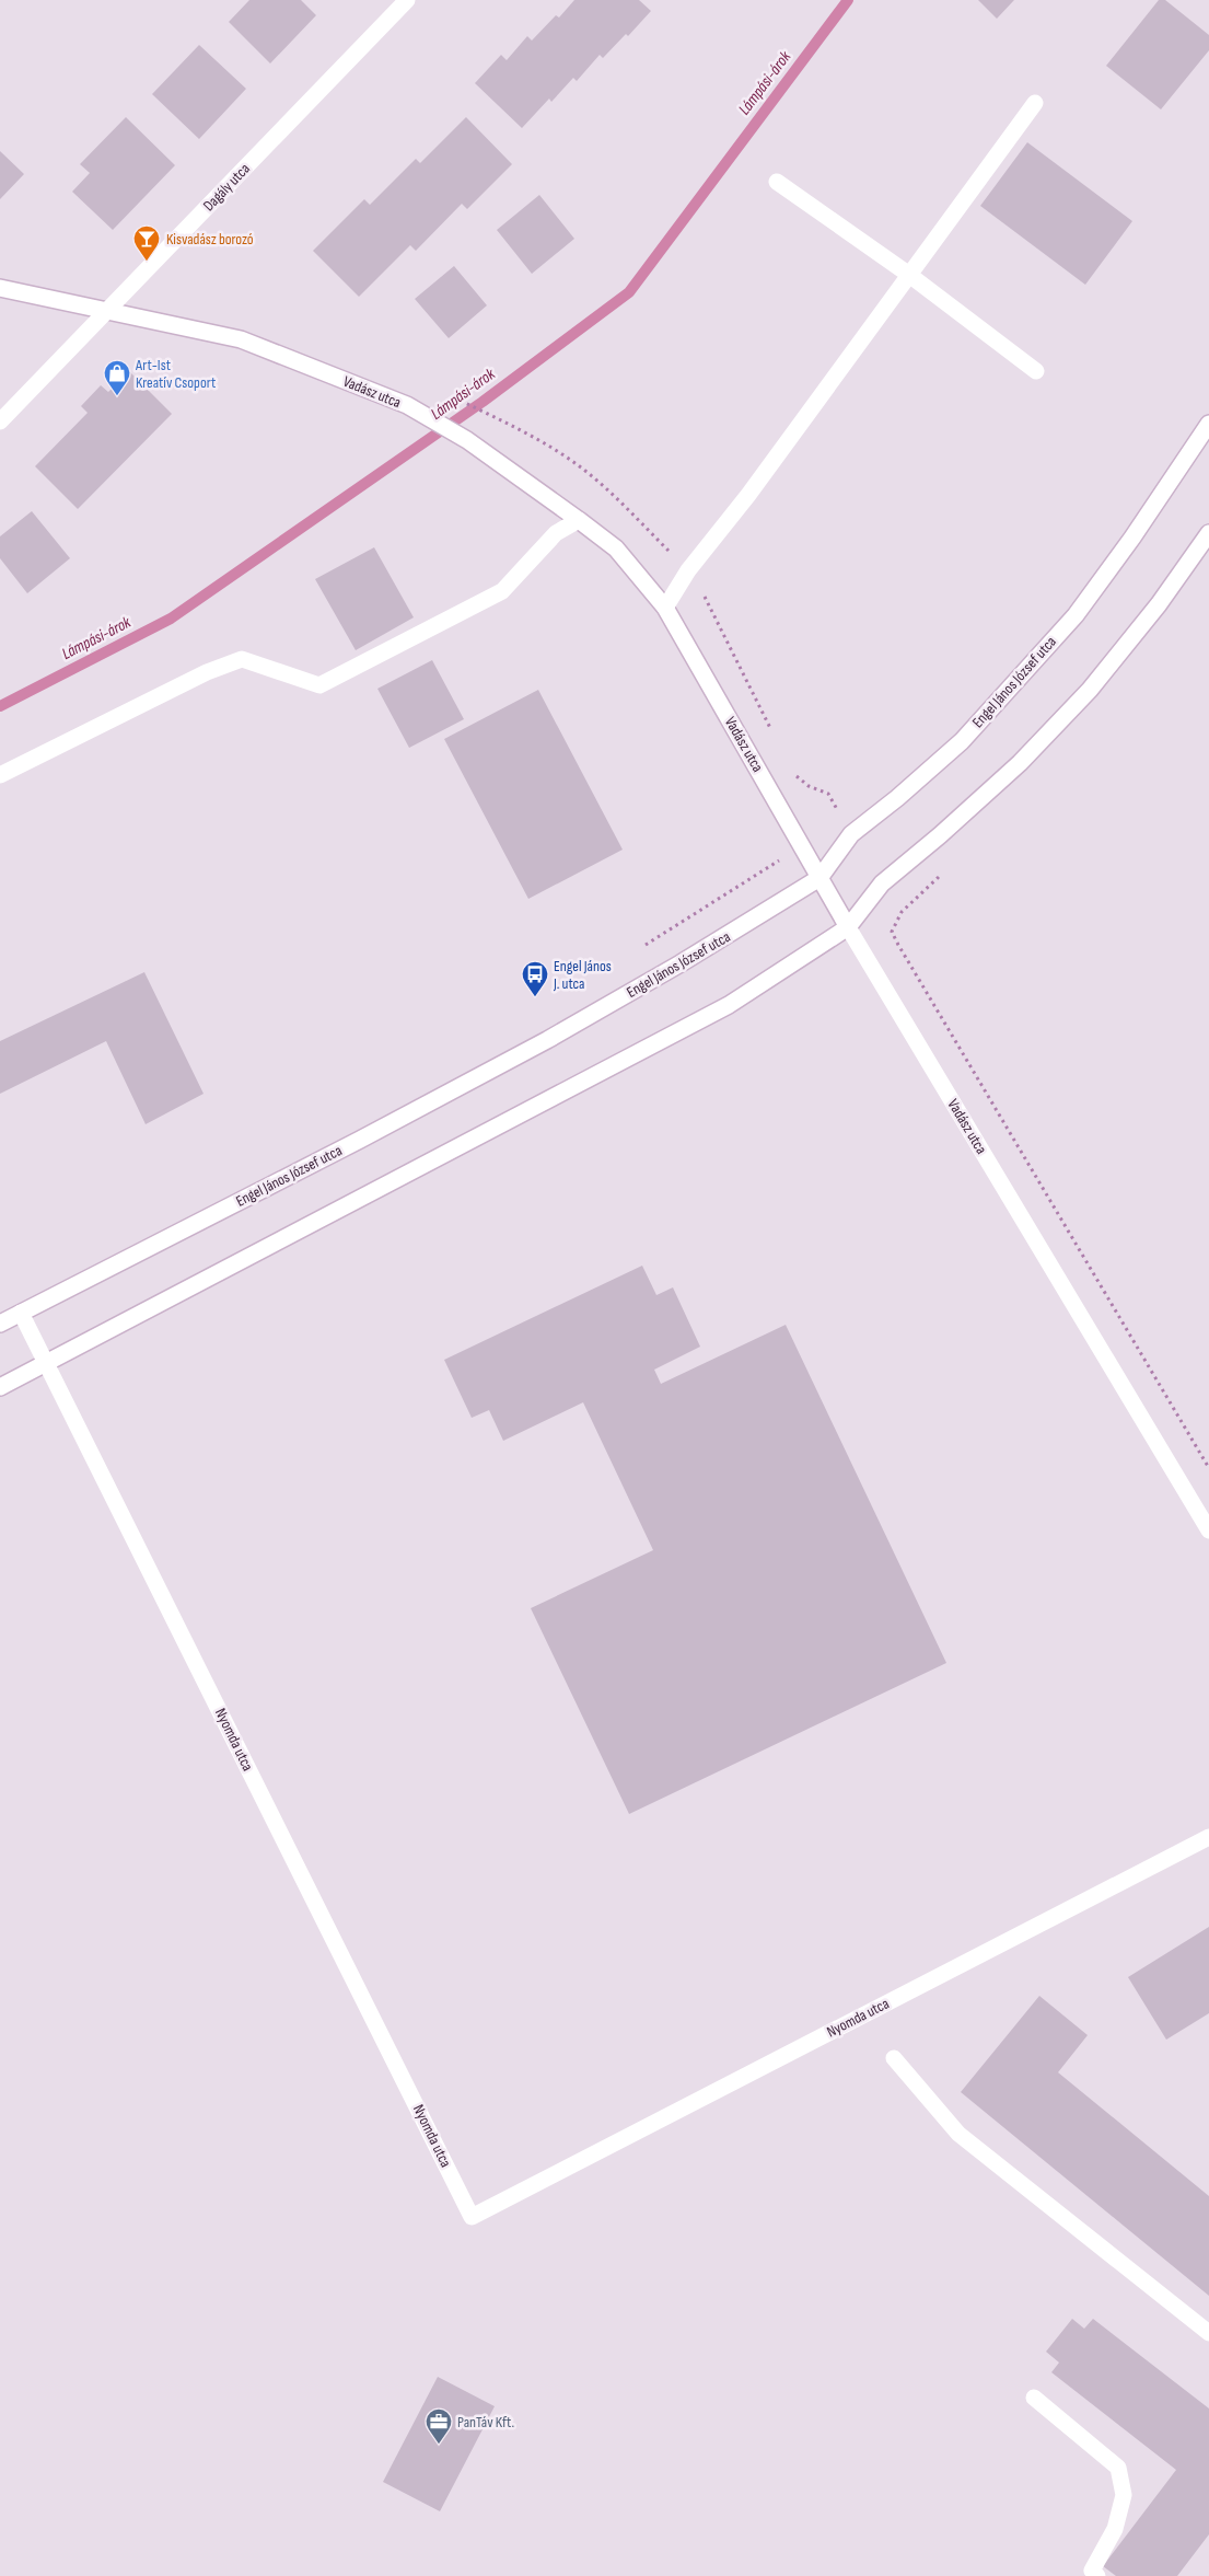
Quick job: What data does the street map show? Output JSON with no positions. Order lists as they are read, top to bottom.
{
  "streets": {
    "street": [
      "Dagály utca",
      "Vadász utca",
      "Engel János József utca",
      "Nyomda utca"
    ]
  },
  "crossings": [
    ["Dagály utca", "Vadász utca"],
    ["Vadász utca", "Engel János József utca"],
    ["Engel János József utca", "Nyomda utca"]
  ],
  "water": ["Lámpási-árok"],
  "places": {
    "bar": ["Kisvadász borozó"],
    "shop": ["Art-Ist Kreatív Csoport"],
    "bus stop": ["Engel János J. utca"],
    "office": ["PanTáv Kft."]
  }
}
